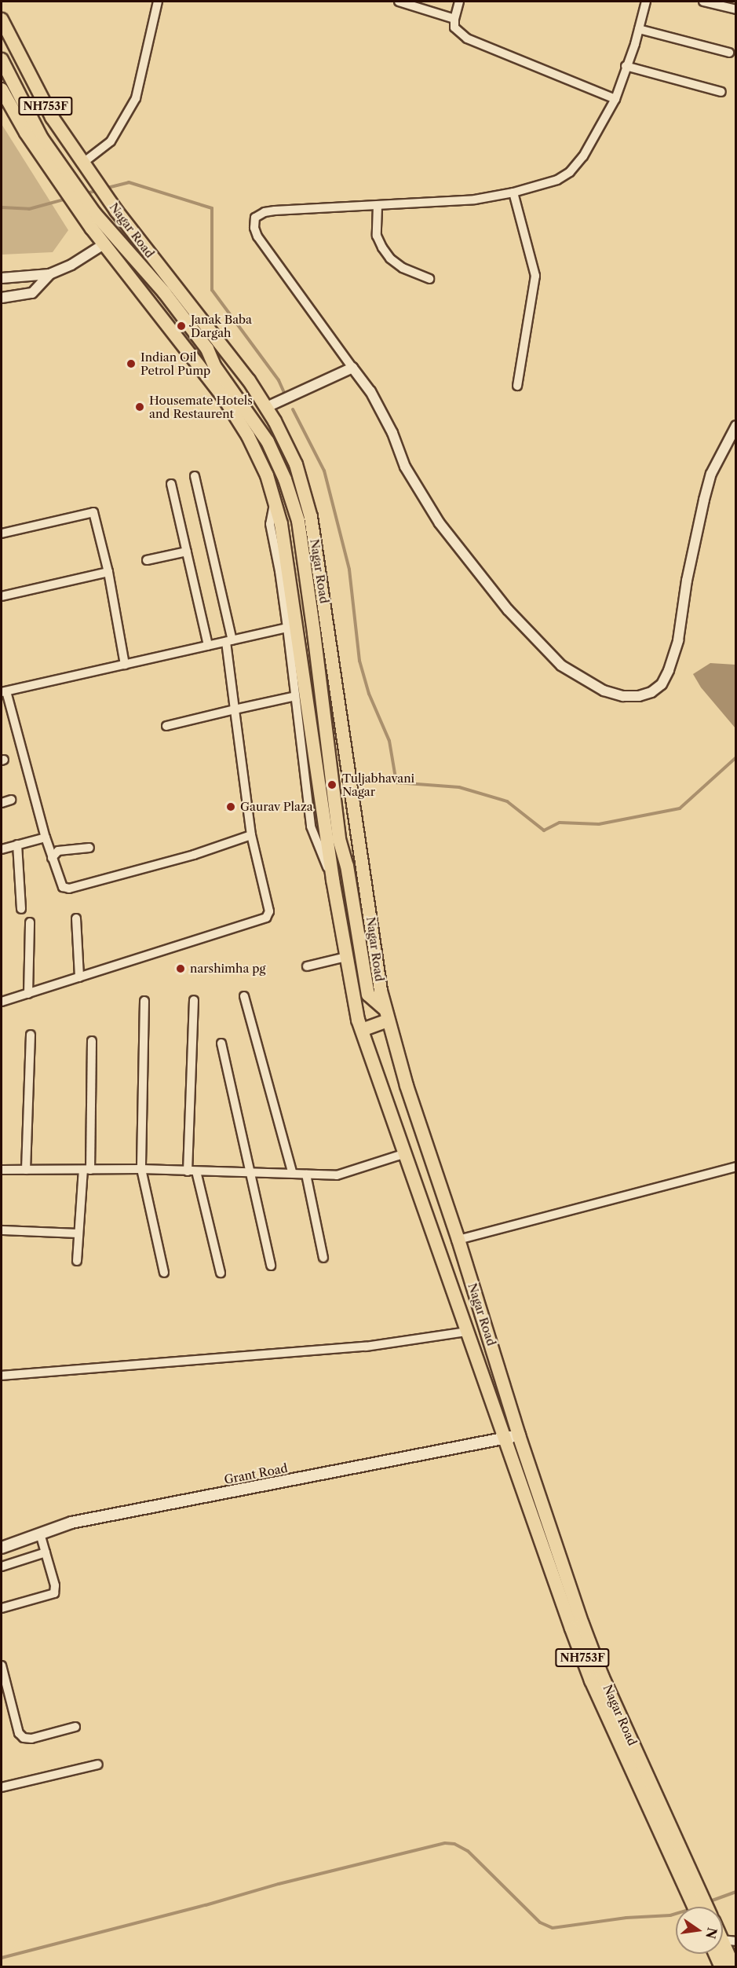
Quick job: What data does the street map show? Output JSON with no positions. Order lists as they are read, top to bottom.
{
  "streets": {
    "highway": ["NH753F", "Nagar Road"],
    "main road": ["Grant Road"]
  },
  "crossings": [
    ["Nagar Road", "Grant Road"]
  ],
  "places": [
    "Janak Baba Dargah",
    "Indian Oil Petrol Pump",
    "Housemate Hotels and Restaurent",
    "Tuljabhavani Nagar",
    "Gaurav Plaza",
    "narshimha pg"
  ],
  "north": "right"
}
